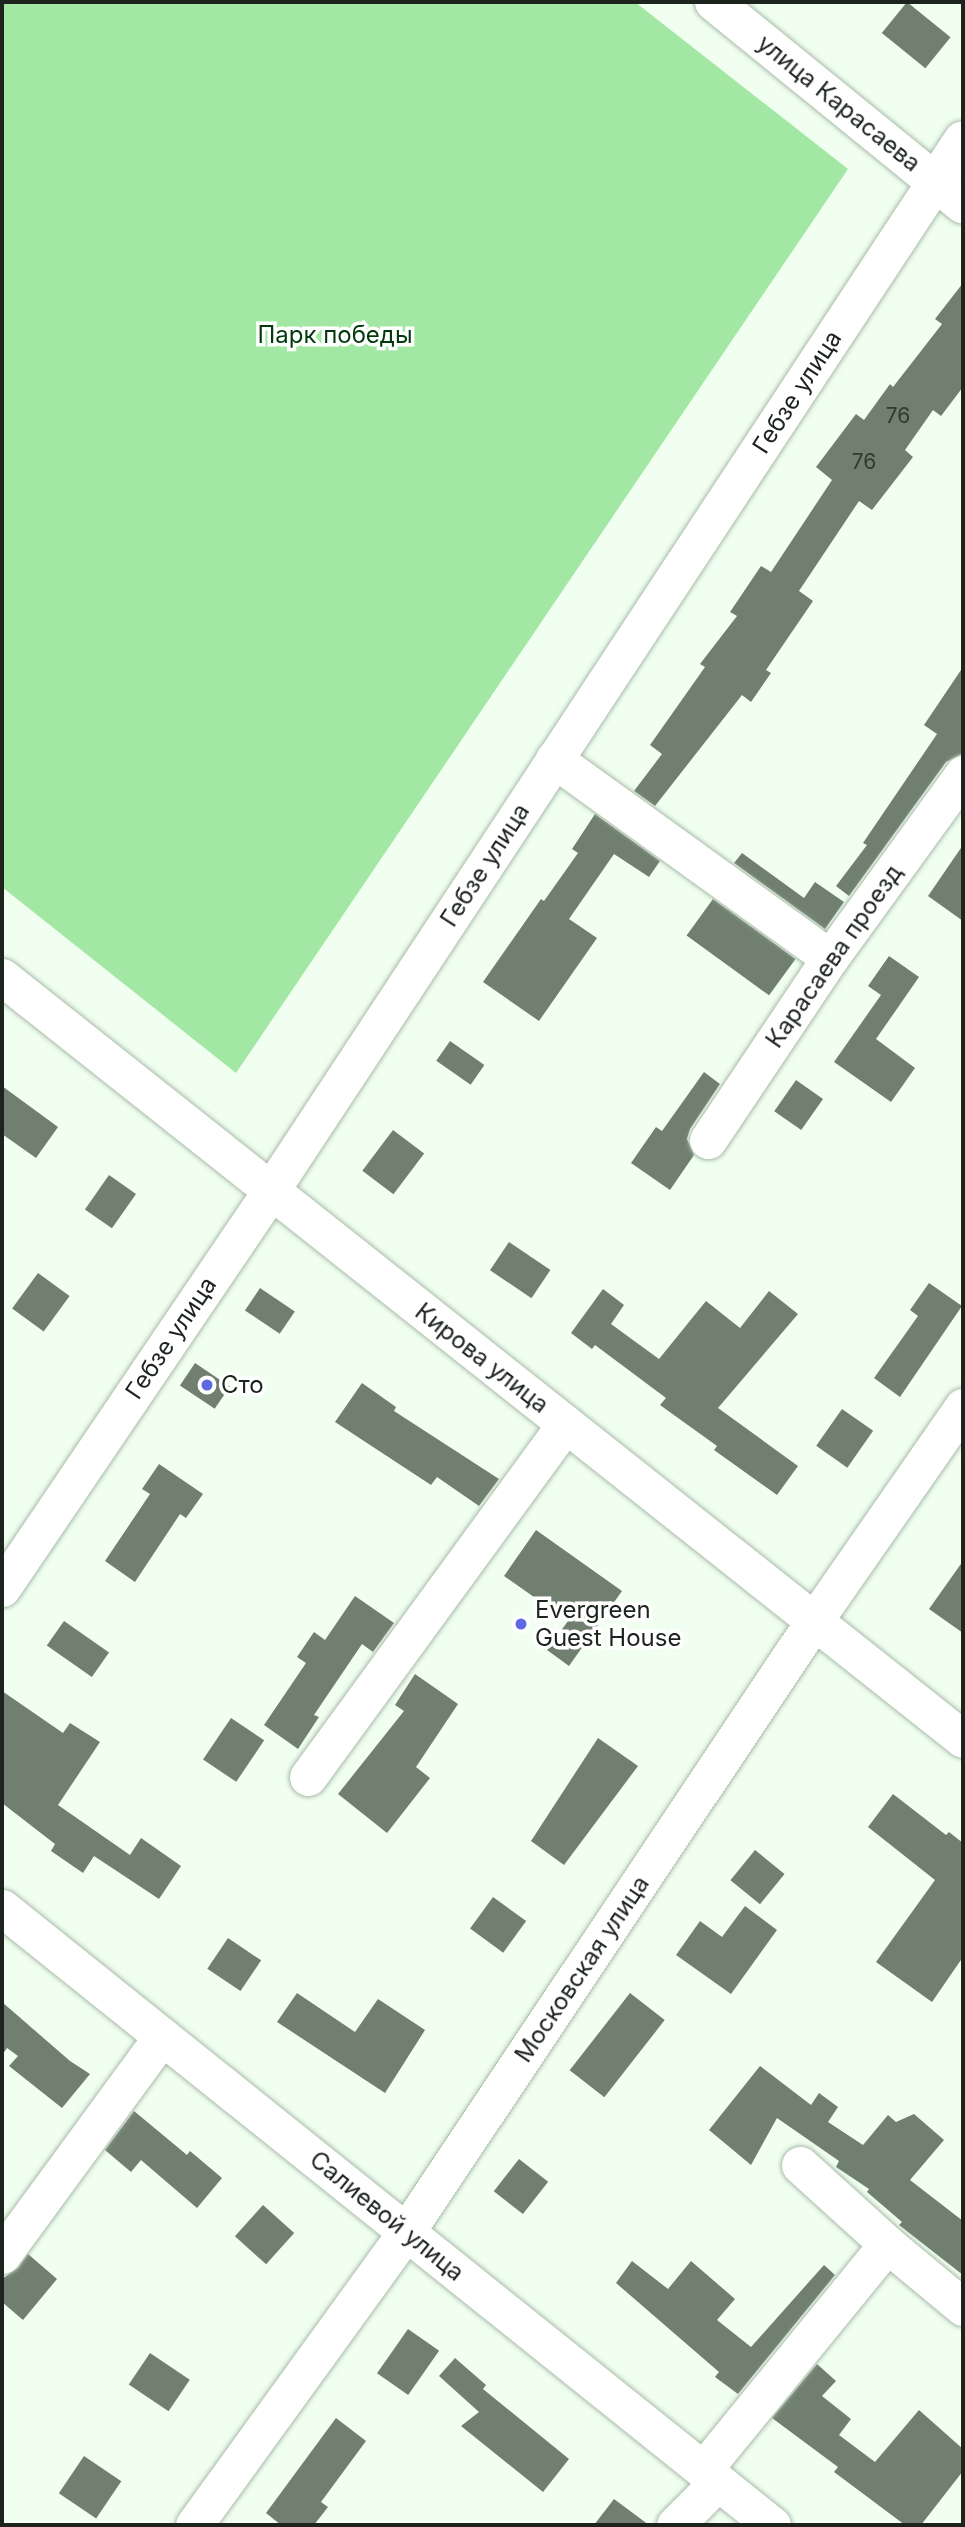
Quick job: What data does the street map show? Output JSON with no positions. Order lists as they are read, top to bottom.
{
  "streets": {
    "main road": ["улица Карасаева", "Гебзе улица"],
    "street": [
      "Карасаева проезд",
      "Кирова улица",
      "Московская улица",
      "Салиевой улица"
    ]
  },
  "crossings": [
    ["улица Карасаева", "Гебзе улица"],
    ["Гебзе улица", "Кирова улица"],
    ["Кирова улица", "Московская улица"],
    ["Московская улица", "Салиевой улица"]
  ],
  "parks": ["Парк победы"],
  "places": ["Сто", "Evergreen Guest House"],
  "house_numbers": ["76", "76"]
}
